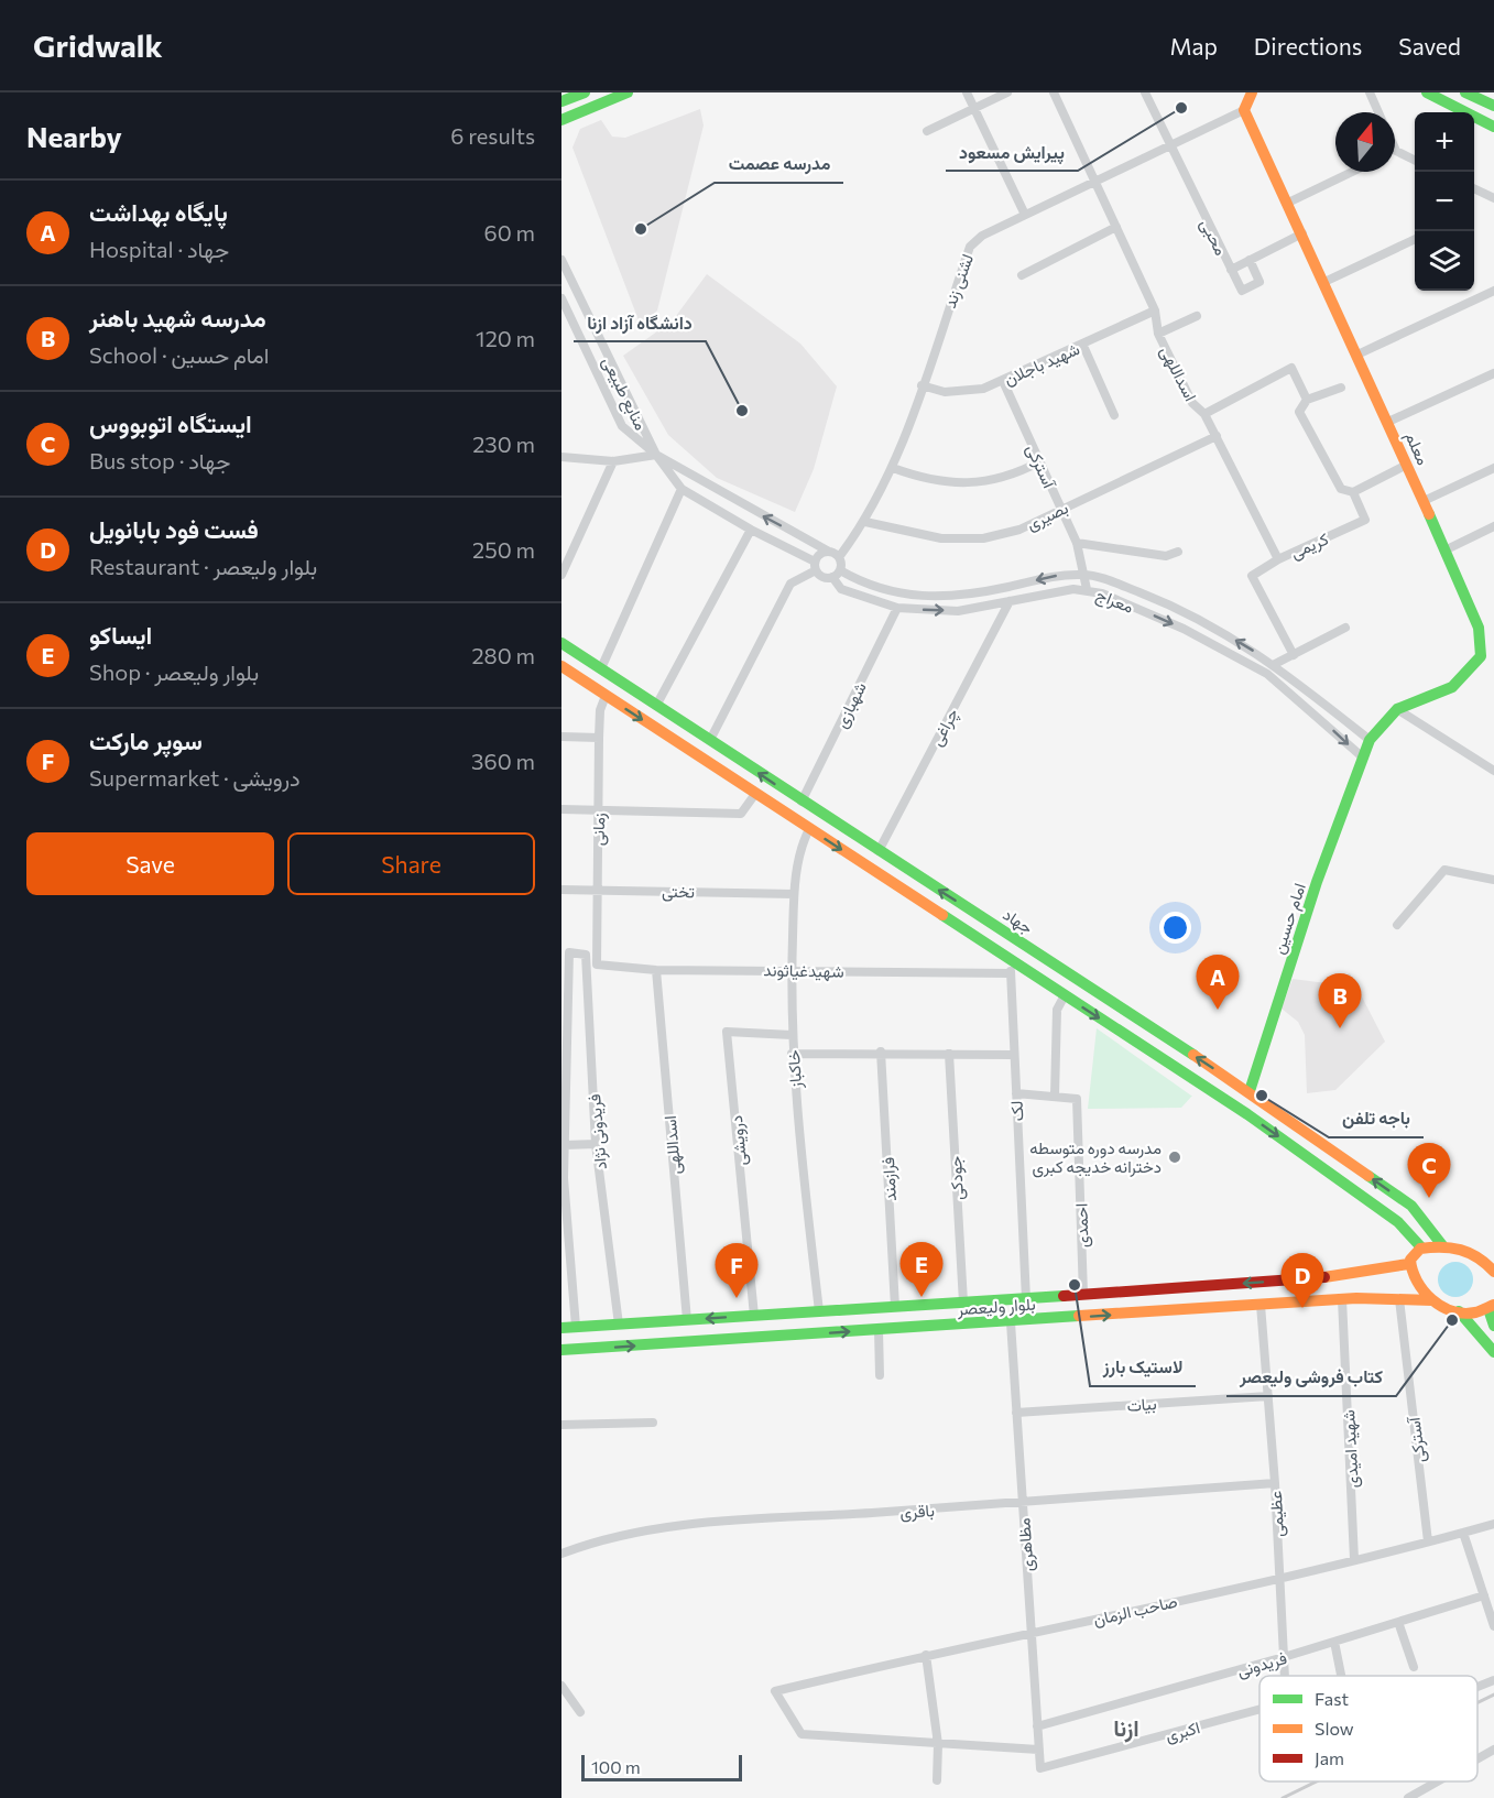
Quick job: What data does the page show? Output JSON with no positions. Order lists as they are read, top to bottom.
{
  "streets": {
    "main road": [
      "معلم",
      "امام حسین",
      "جهاد",
      "بلوار ولیعصر"
    ],
    "street": [
      "محبی",
      "لشنی زند",
      "شهید باجلان",
      "اسداللهی",
      "منابع طبیعی",
      "آسترکی",
      "بصیری",
      "کریمی",
      "معراج",
      "شهبازی",
      "چراغی",
      "زمانی",
      "تختی",
      "شهید‌غیاثوند",
      "خاکباز",
      "لک",
      "فریدونی نژاد",
      "درویشی",
      "جودکی",
      "فرازمند",
      "احمدی",
      "بیات",
      "شهید امیدی",
      "باقری",
      "عظیمی",
      "مظاهری",
      "صاحب الزمان",
      "فریدونی",
      "اکبری"
    ]
  },
  "crossings": [
    ["محبی", "لشنی زند"],
    ["لشنی زند", "شهید باجلان"],
    ["لشنی زند", "اسداللهی"],
    ["لشنی زند", "منابع طبیعی"],
    ["لشنی زند", "معلم"],
    ["لشنی زند", "بصیری"],
    ["لشنی زند", "معراج"],
    ["شهید باجلان", "اسداللهی"],
    ["شهید باجلان", "آسترکی"],
    ["اسداللهی", "بصیری"],
    ["اسداللهی", "کریمی"],
    ["اسداللهی", "شهید‌غیاثوند"],
    ["اسداللهی", "بلوار ولیعصر"],
    ["منابع طبیعی", "معراج"],
    ["معلم", "معراج"],
    ["معلم", "امام حسین"],
    ["آسترکی", "بصیری"],
    ["آسترکی", "معراج"],
    ["آسترکی", "بلوار ولیعصر"],
    ["آسترکی", "صاحب الزمان"],
    ["معراج", "شهبازی"],
    ["معراج", "چراغی"],
    ["معراج", "امام حسین"],
    ["شهبازی", "جهاد"],
    ["چراغی", "جهاد"],
    ["زمانی", "تختی"],
    ["زمانی", "شهید‌غیاثوند"],
    ["تختی", "خاکباز"],
    ["امام حسین", "جهاد"],
    ["شهید‌غیاثوند", "خاکباز"],
    ["شهید‌غیاثوند", "لک"],
    ["خاکباز", "درویشی"],
    ["خاکباز", "بلوار ولیعصر"],
    ["لک", "احمدی"],
    ["لک", "بلوار ولیعصر"],
    ["فریدونی نژاد", "بلوار ولیعصر"],
    ["درویشی", "بلوار ولیعصر"],
    ["جودکی", "بلوار ولیعصر"],
    ["فرازمند", "بلوار ولیعصر"],
    ["احمدی", "بلوار ولیعصر"],
    ["بلوار ولیعصر", "شهید امیدی"],
    ["بلوار ولیعصر", "عظیمی"],
    ["بلوار ولیعصر", "مظاهری"],
    ["بیات", "عظیمی"],
    ["بیات", "مظاهری"],
    ["شهید امیدی", "صاحب الزمان"],
    ["باقری", "عظیمی"],
    ["باقری", "مظاهری"],
    ["عظیمی", "صاحب الزمان"],
    ["عظیمی", "فریدونی"],
    ["مظاهری", "صاحب الزمان"],
    ["مظاهری", "فریدونی"],
    ["مظاهری", "اکبری"]
  ],
  "districts": ["ازنا"],
  "places": [
    "پیرایش مسعود",
    "مدرسه عصمت",
    "دانشگاه آزاد ازنا",
    "باجه تلفن",
    "مدرسه دوره متوسطه دخترانه خدیجه کبری",
    "لاستیک بارز",
    "کتاب فروشی ولیعصر"
  ],
  "legend": ["Fast", "Slow", "Jam"],
  "scale_bar": "100 m",
  "north": "top",
  "page": {
    "header": "Gridwalk",
    "nav": ["Map", "Directions", "Saved"],
    "heading": ["Nearby", "6 results"],
    "map_buttons": ["+", "−"],
    "list": [
      {
        "mark": "A",
        "name": "پایگاه بهداشت",
        "note": "Hospital · جهاد",
        "value": "60 m"
      },
      {
        "mark": "B",
        "name": "مدرسه شهید باهنر",
        "note": "School · امام حسین",
        "value": "120 m"
      },
      {
        "mark": "C",
        "name": "ایستگاه اتوبووس",
        "note": "Bus stop · جهاد",
        "value": "230 m"
      },
      {
        "mark": "D",
        "name": "فست فود بابانویل",
        "note": "Restaurant · بلوار ولیعصر",
        "value": "250 m"
      },
      {
        "mark": "E",
        "name": "ایساکو",
        "note": "Shop · بلوار ولیعصر",
        "value": "280 m"
      },
      {
        "mark": "F",
        "name": "سوپر مارکت",
        "note": "Supermarket · درویشی",
        "value": "360 m"
      }
    ],
    "buttons": ["Save", "Share"],
    "pins": [
      "A",
      "B",
      "C",
      "E",
      "F",
      "D"
    ],
    "scale": "100 m"
  }
}
